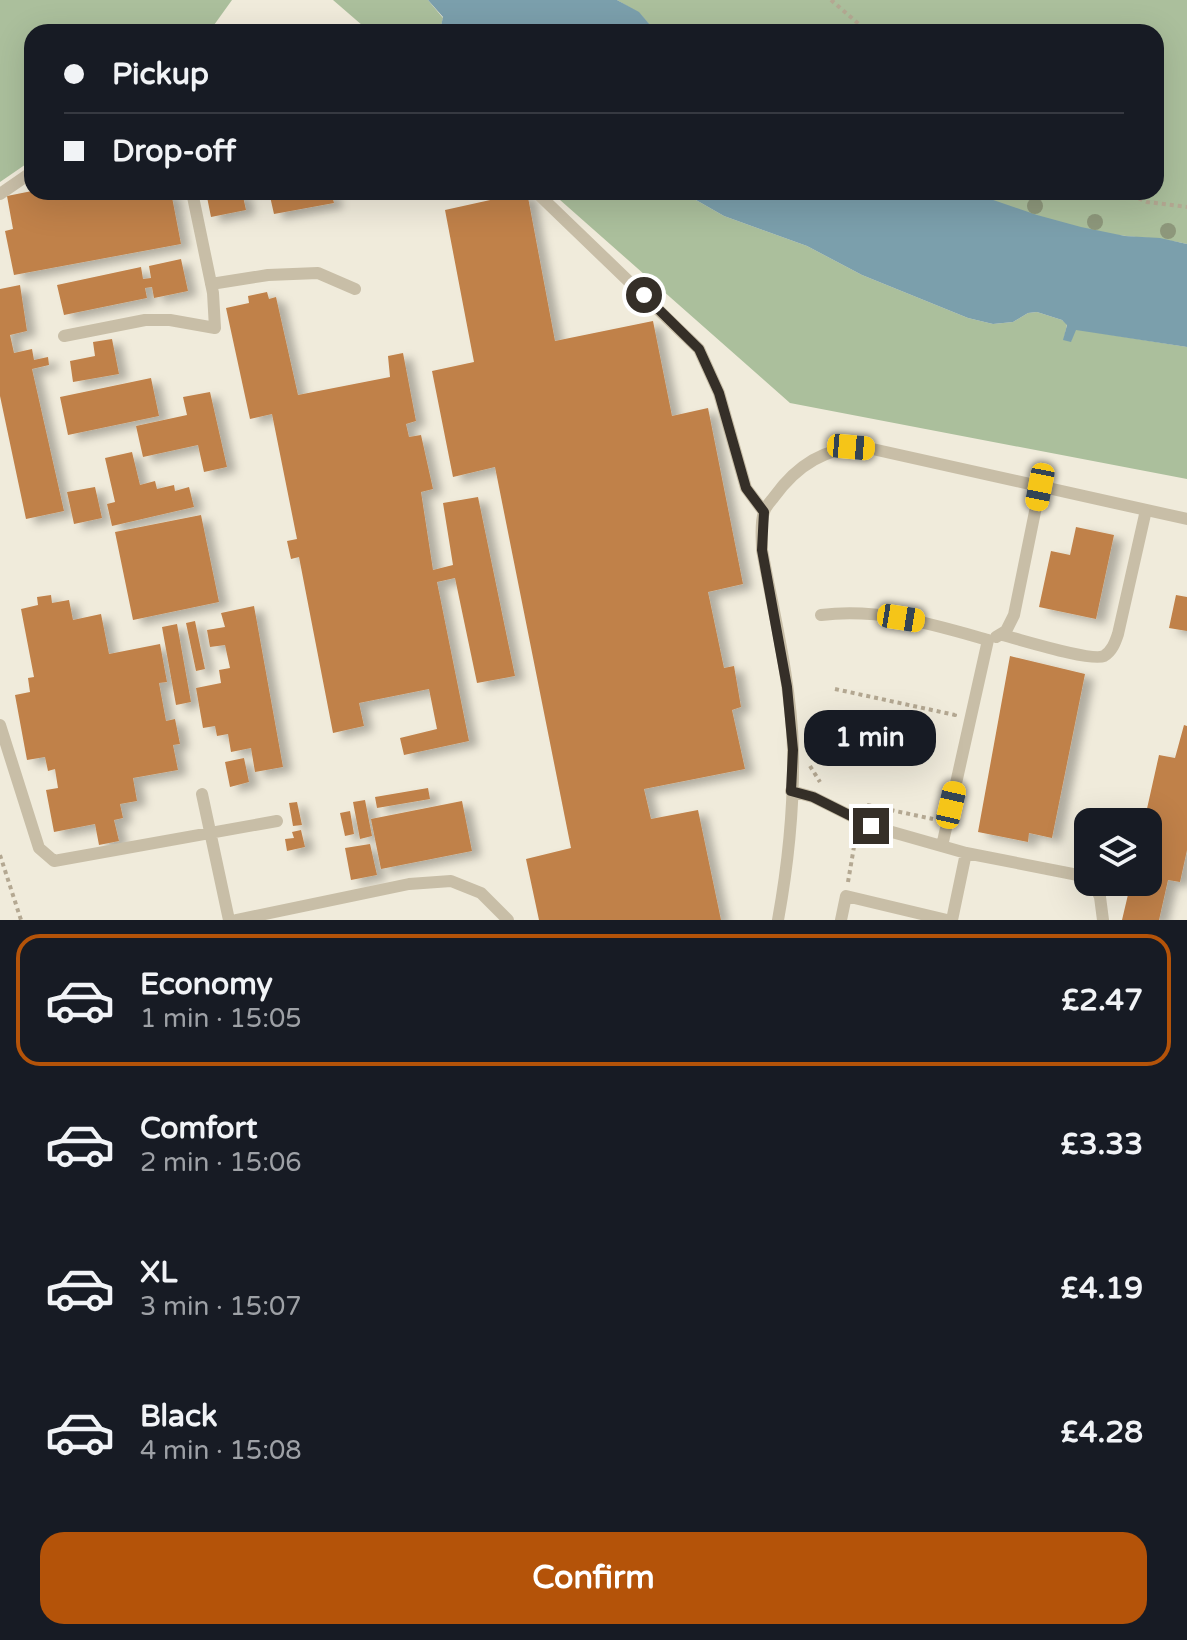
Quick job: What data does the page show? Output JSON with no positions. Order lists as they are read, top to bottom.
{
  "page": {
    "banner": ["Pickup", "Drop-off"],
    "bubble": "1 min",
    "list": [
      {
        "name": "Economy",
        "note": "1 min · 15:05",
        "value": "£2.47"
      },
      {
        "name": "Comfort",
        "note": "2 min · 15:06",
        "value": "£3.33"
      },
      {
        "name": "XL",
        "note": "3 min · 15:07",
        "value": "£4.19"
      },
      {
        "name": "Black",
        "note": "4 min · 15:08",
        "value": "£4.28"
      }
    ],
    "buttons": "Confirm"
  }
}
